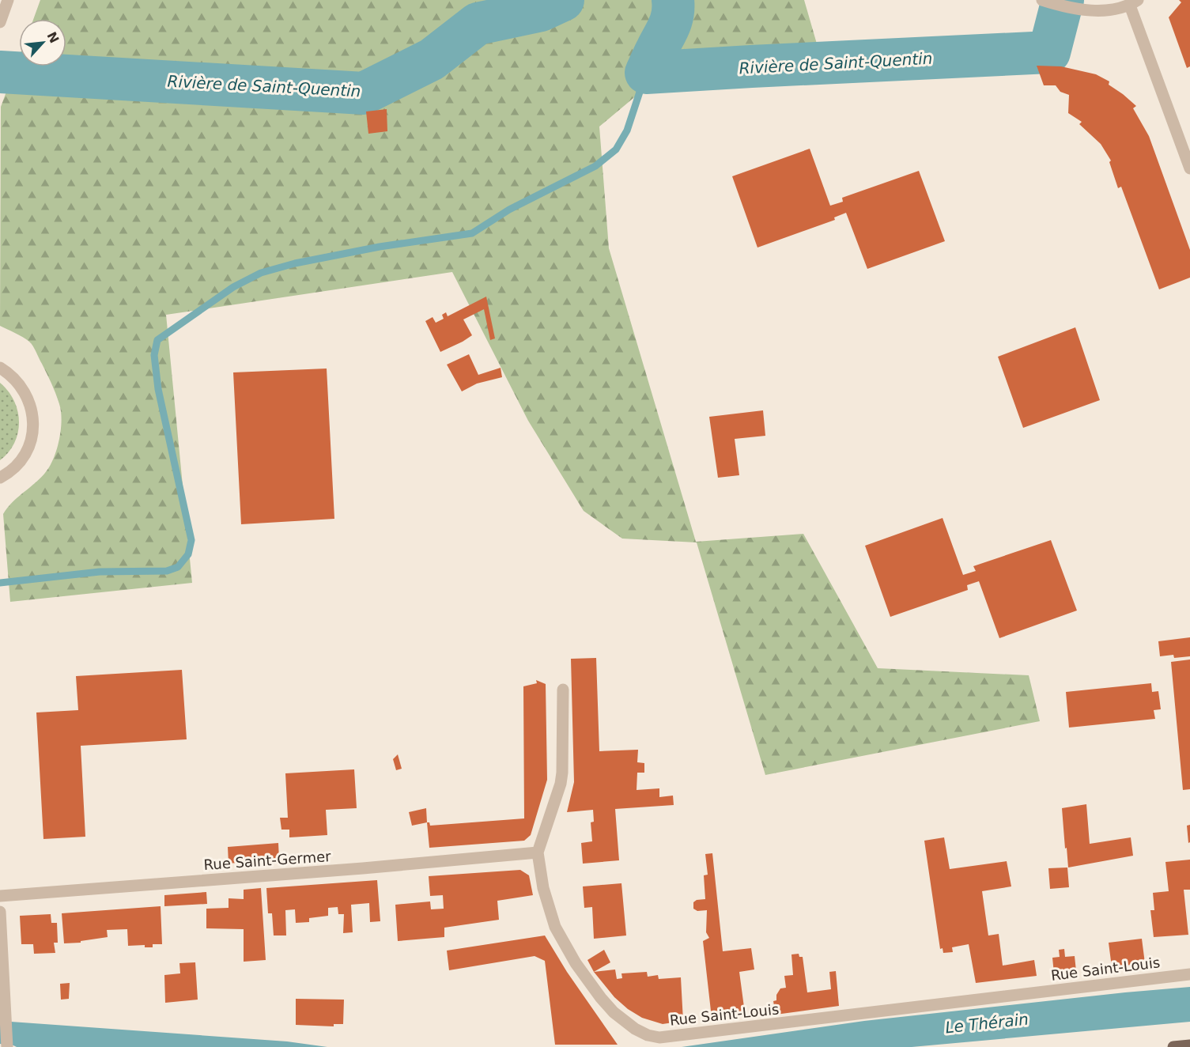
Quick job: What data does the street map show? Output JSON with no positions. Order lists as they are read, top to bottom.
{
  "streets": {
    "street": ["Rue Saint-Germer", "Rue Saint-Louis"]
  },
  "crossings": [
    ["Rue Saint-Germer", "Rue Saint-Louis"]
  ],
  "water": ["Rivière de Saint-Quentin", "Le Thérain"],
  "north": "top right"
}
